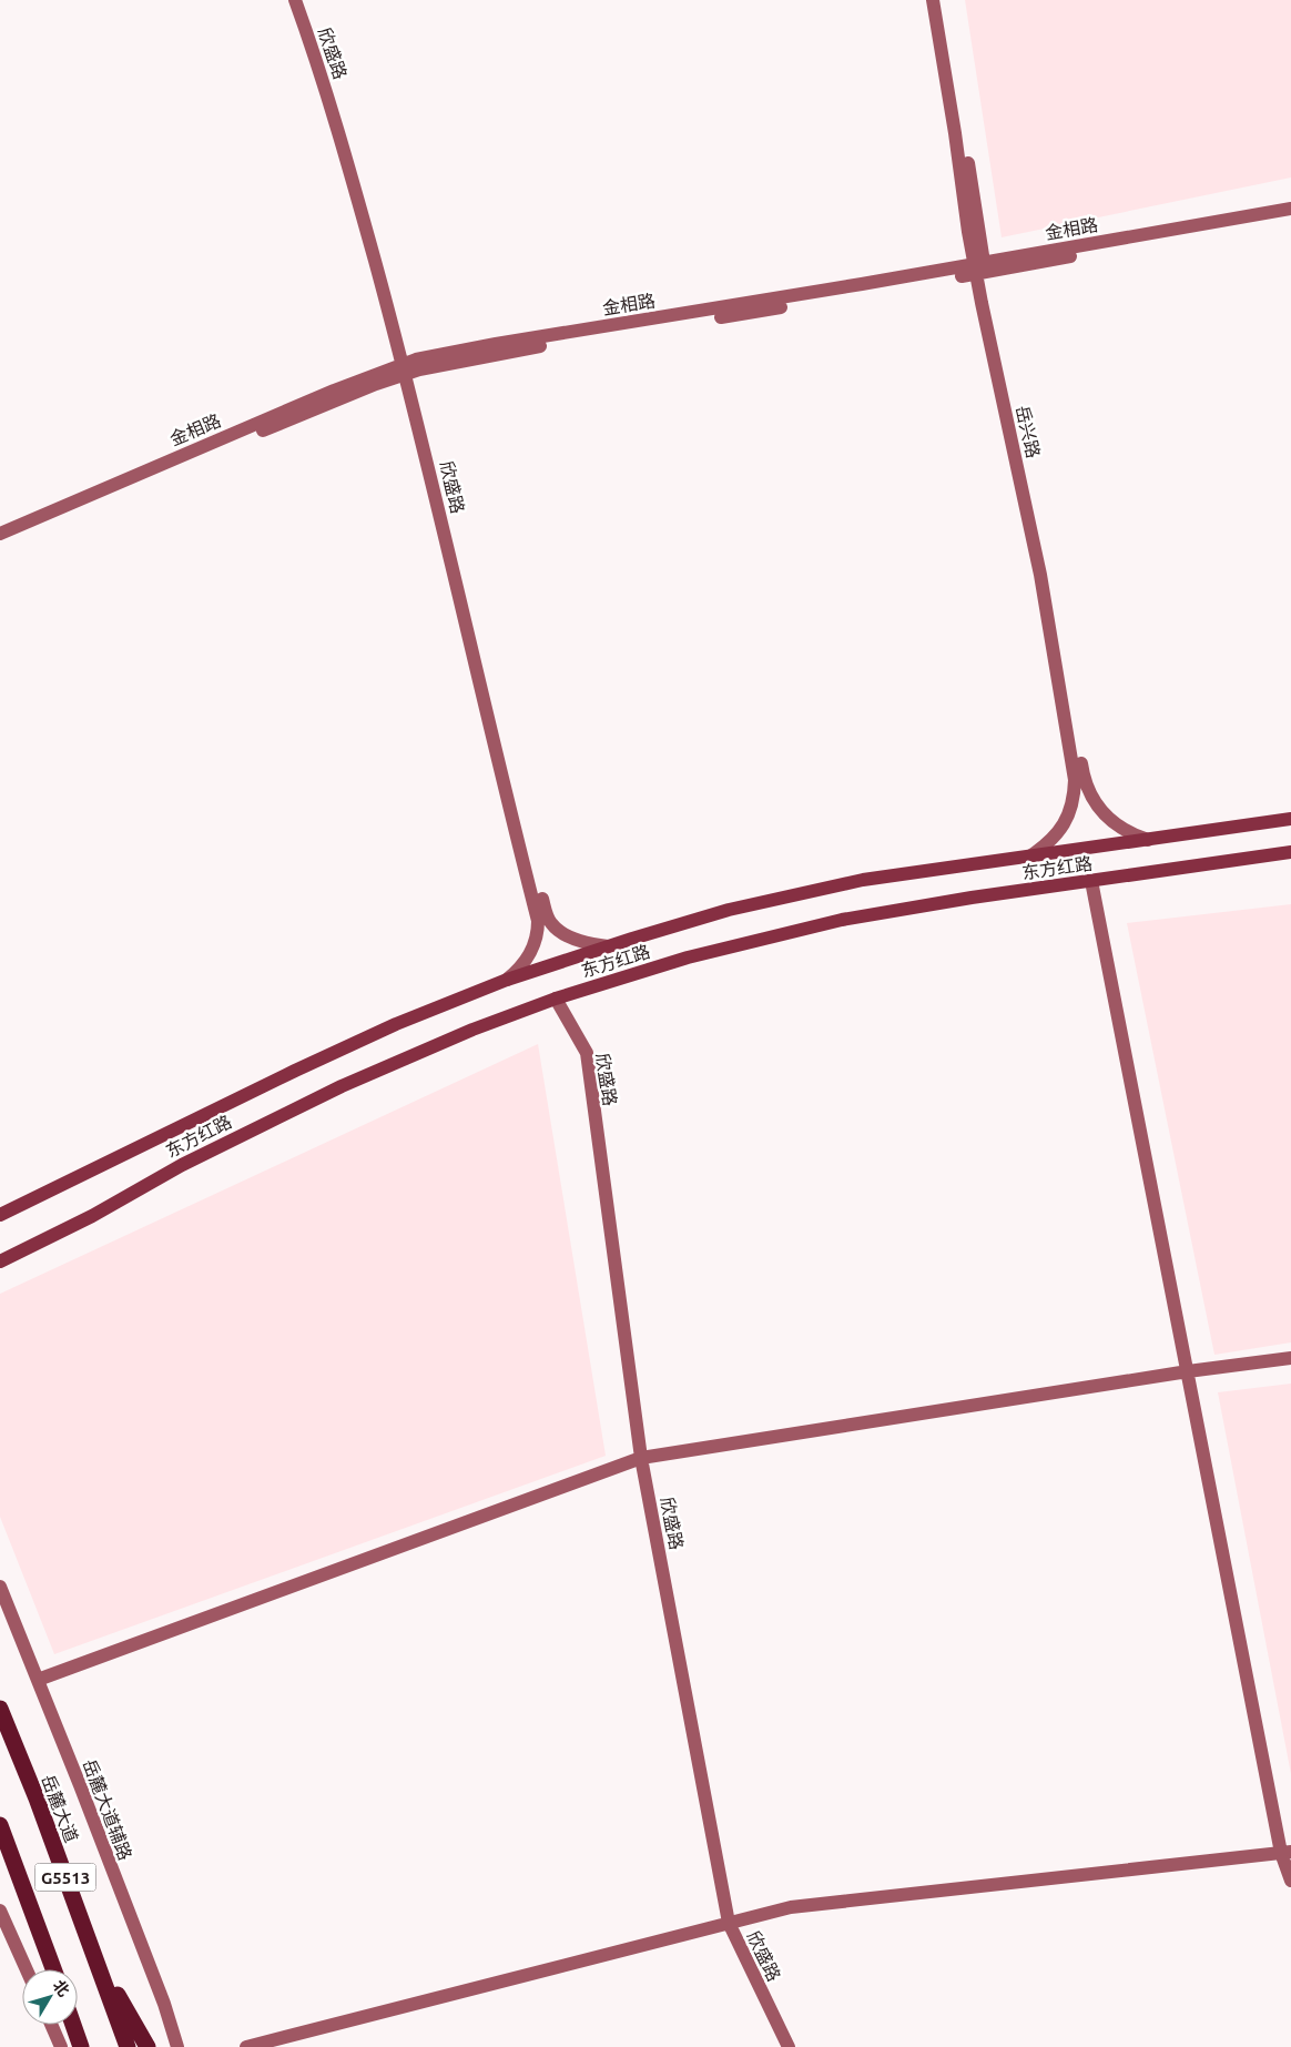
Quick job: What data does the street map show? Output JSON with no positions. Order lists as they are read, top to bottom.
{
  "streets": {
    "highway": ["岳麓大道", "G5513"],
    "main road": ["东方红路"],
    "street": [
      "欣盛路",
      "金相路",
      "岳兴路",
      "岳麓大道辅路"
    ]
  },
  "crossings": [
    ["欣盛路", "金相路"],
    ["欣盛路", "东方红路"],
    ["金相路", "岳兴路"],
    ["岳兴路", "东方红路"]
  ],
  "north": "top right"
}
